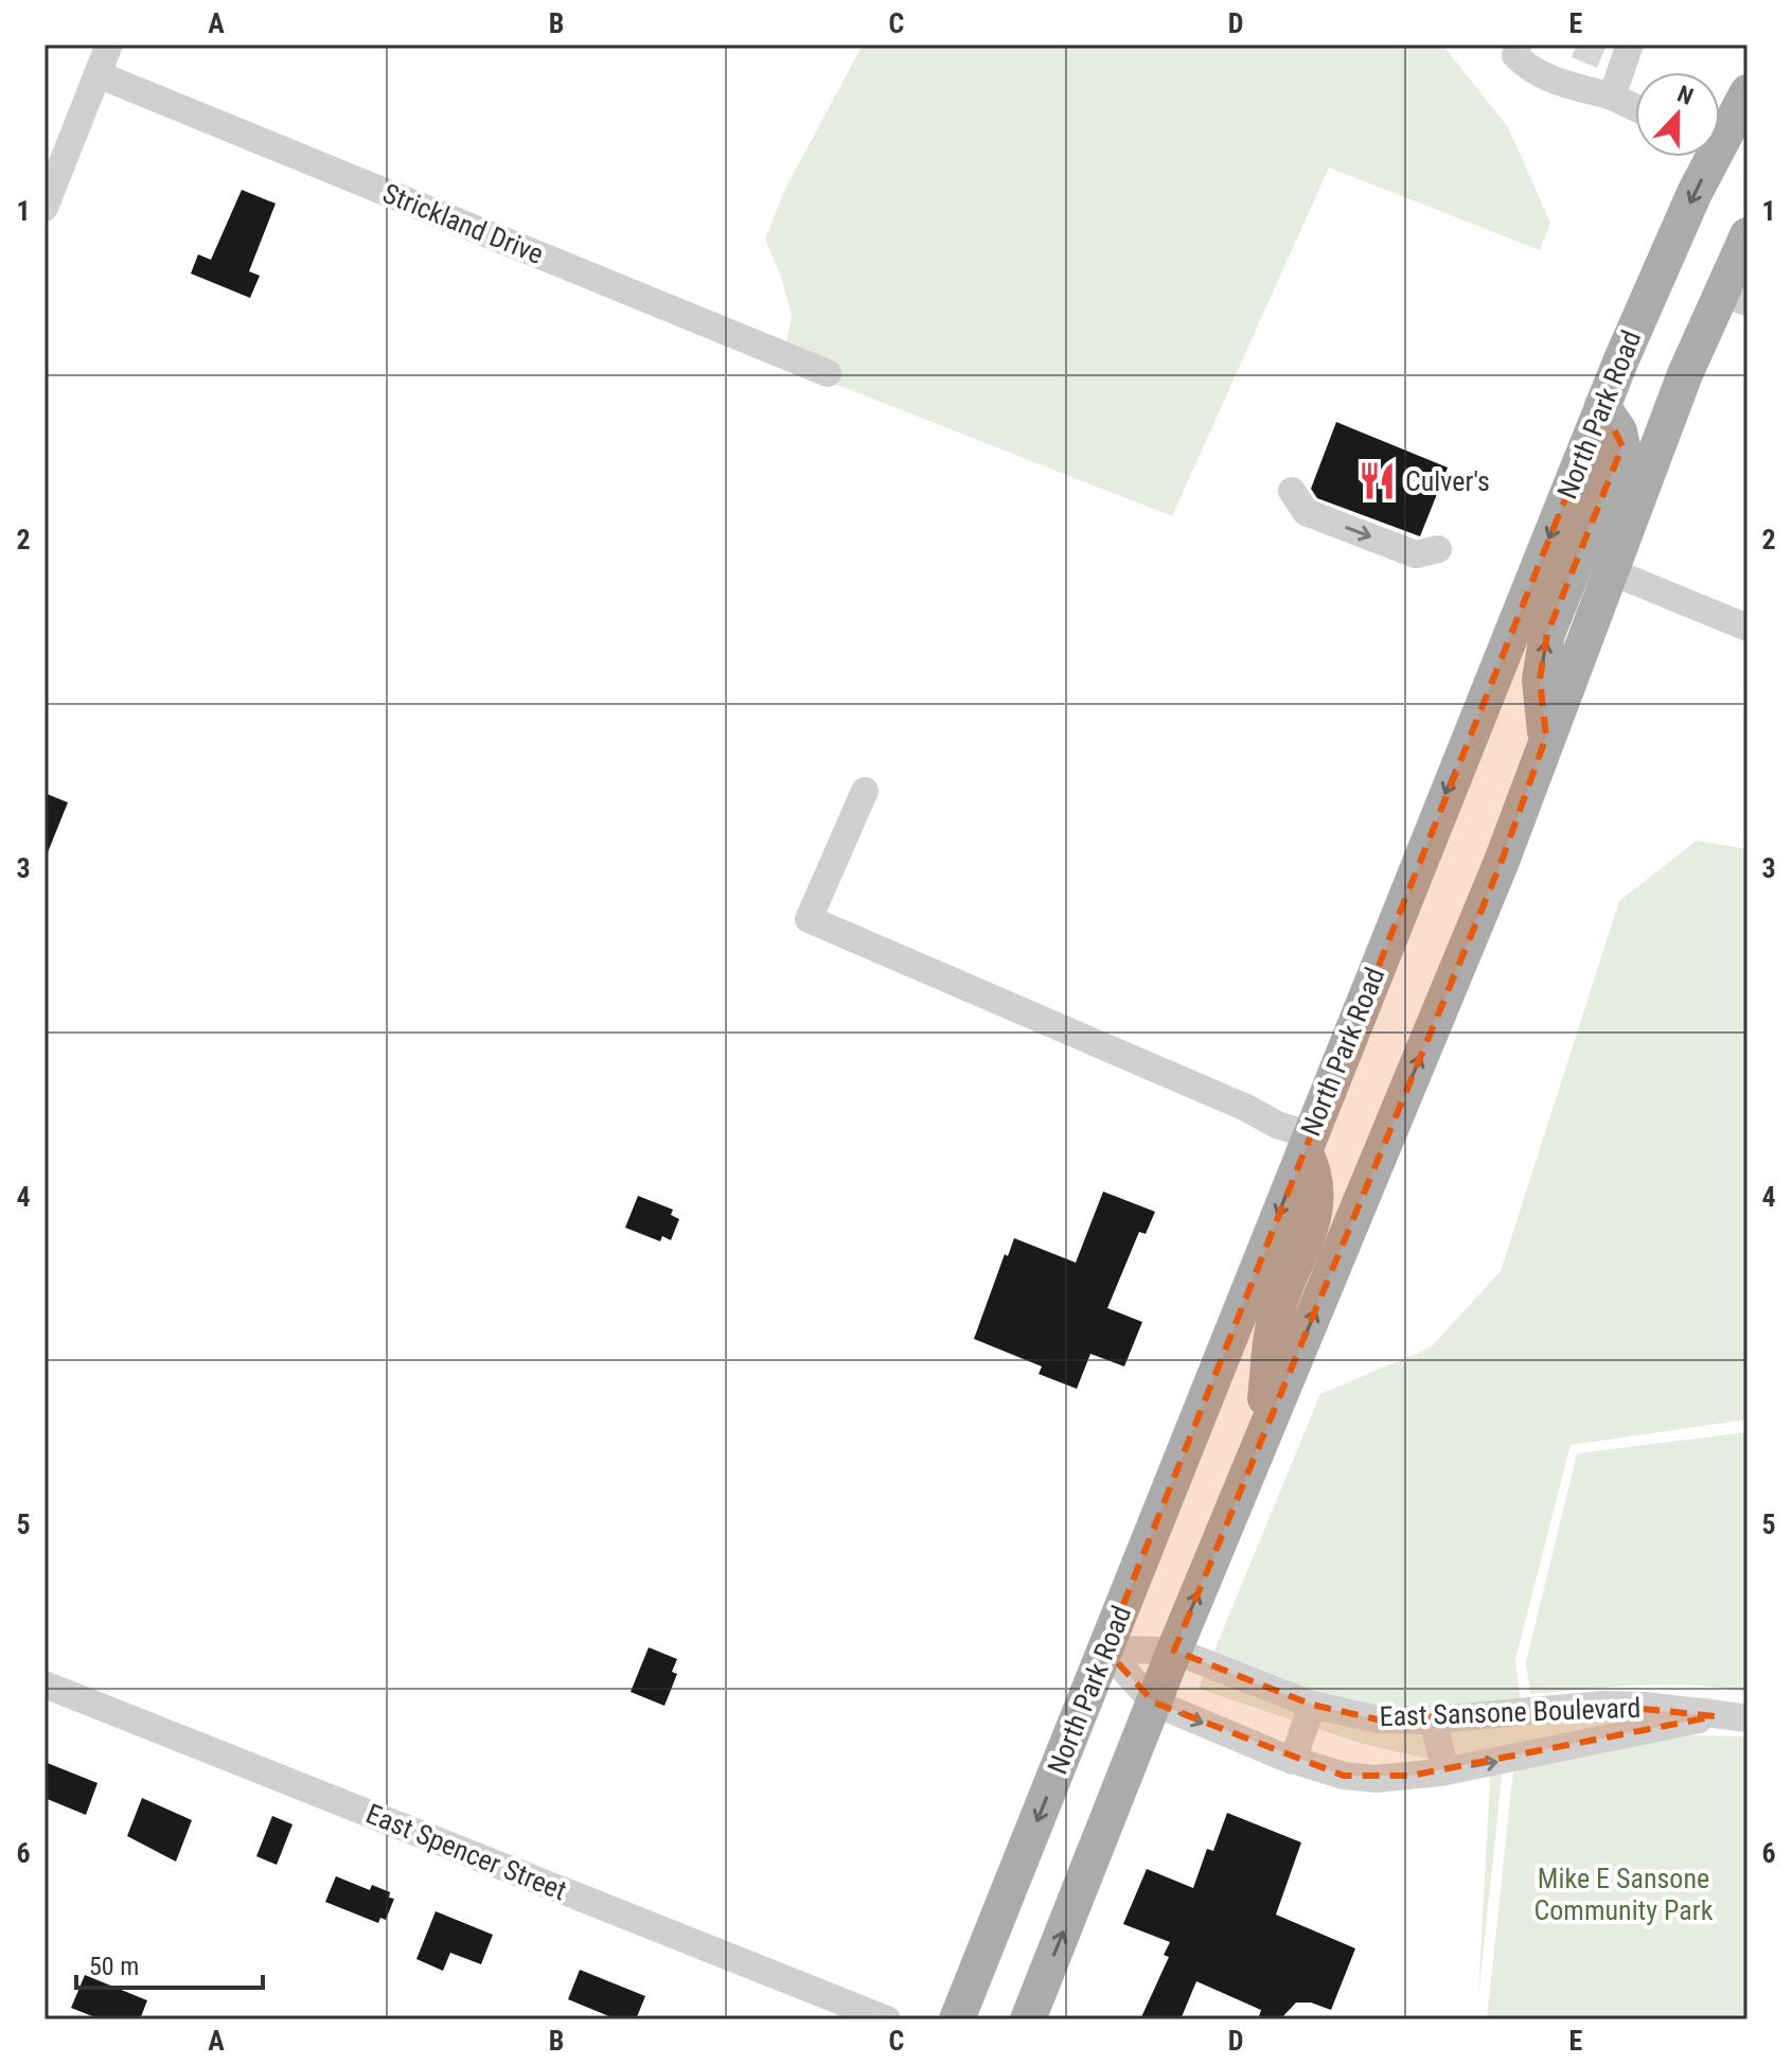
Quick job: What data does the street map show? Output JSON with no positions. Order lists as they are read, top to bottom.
{
  "streets": {
    "main road": ["North Park Road"],
    "street": ["Strickland Drive", "East Sansone Boulevard", "East Spencer Street"]
  },
  "crossings": [
    ["North Park Road", "East Sansone Boulevard"]
  ],
  "parks": ["Mike E Sansone Community Park"],
  "places": {
    "restaurant": ["Culver's"]
  },
  "scale_bar": "50 m",
  "north": "top",
  "grid": {
    "columns": [
      "A",
      "B",
      "C",
      "D",
      "E"
    ],
    "rows": [
      "1",
      "2",
      "3",
      "4",
      "5",
      "6"
    ]
  }
}
